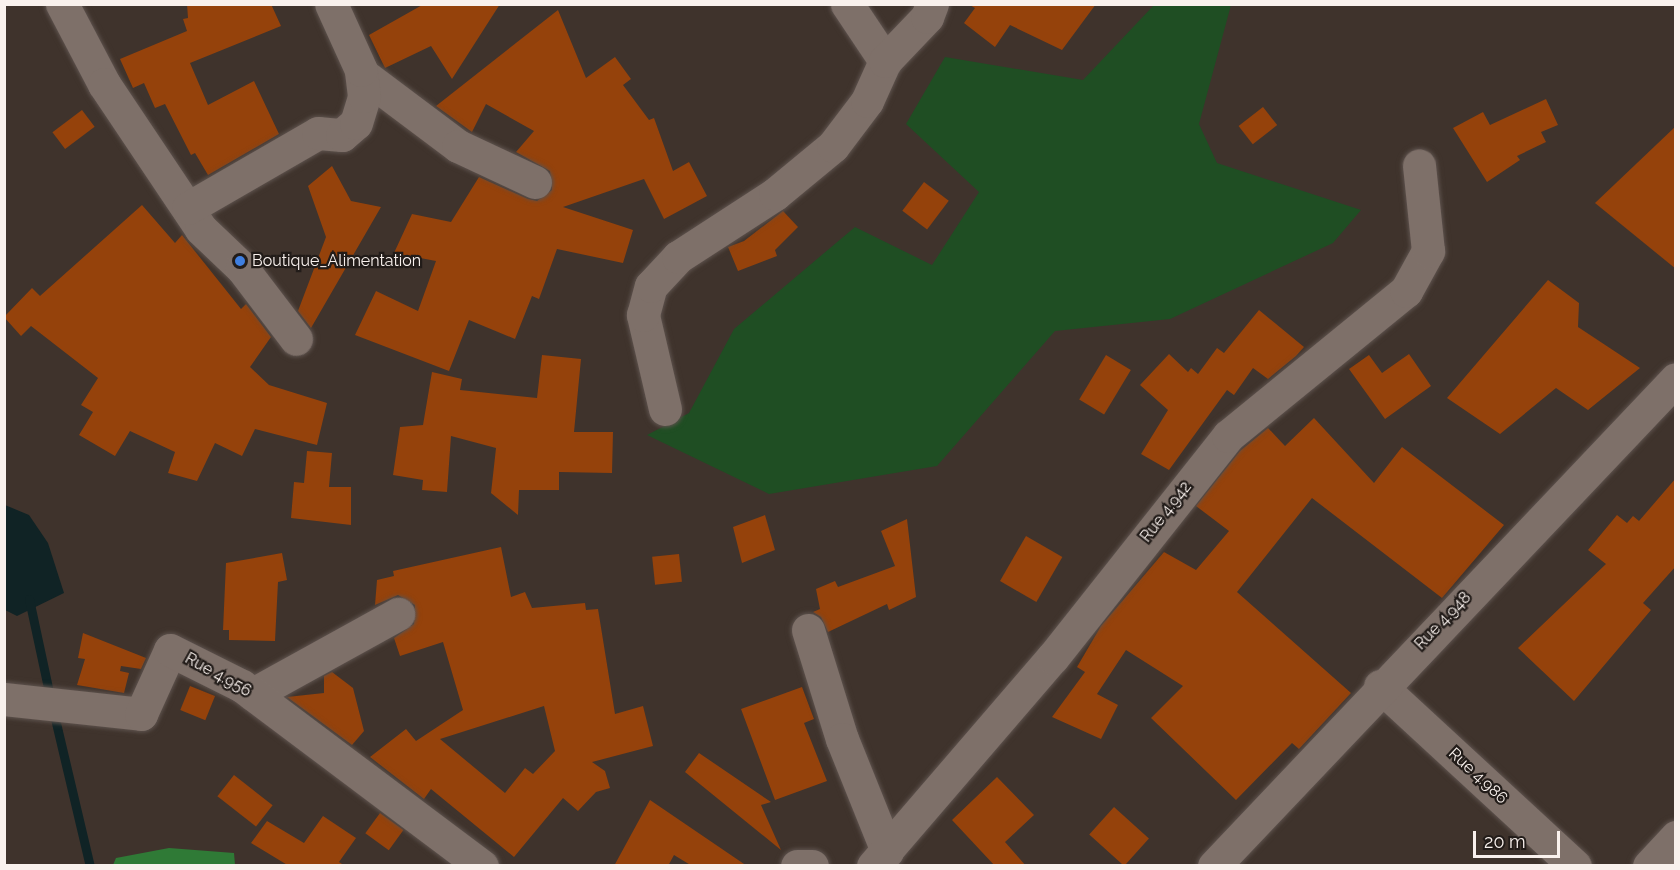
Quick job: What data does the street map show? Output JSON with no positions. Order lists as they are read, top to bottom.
{
  "streets": {
    "street": [
      "Rue 4.942",
      "Rue 4.948",
      "Rue 4.956",
      "Rue 4.986"
    ]
  },
  "crossings": [
    ["Rue 4.948", "Rue 4.986"]
  ],
  "places": ["Boutique_Alimentation"],
  "scale_bar": "20 m"
}
